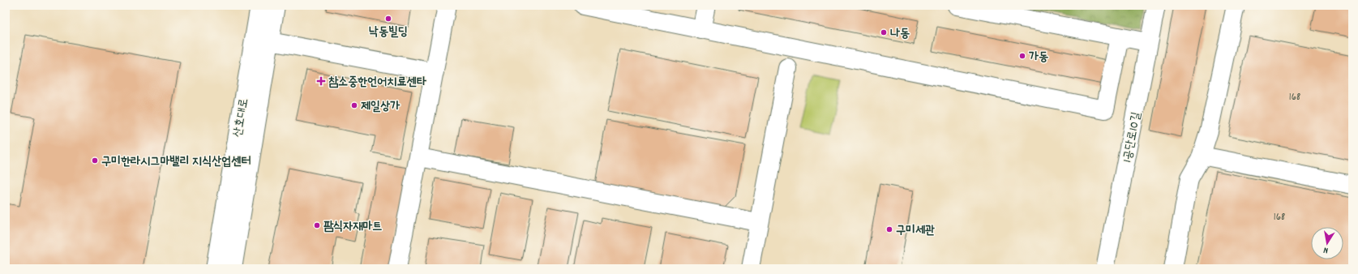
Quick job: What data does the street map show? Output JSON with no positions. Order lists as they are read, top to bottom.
{
  "streets": {
    "street": ["산호대로", "1공단로10길"]
  },
  "places": {
    "other": [
      "낙동빌딩",
      "나동",
      "가동",
      "제일상가",
      "구미한라시그마밸리 지식산업센터",
      "팜식자재마트",
      "구미세관"
    ],
    "health": ["참소중한언어치료센타"]
  },
  "house_numbers": ["168", "168"],
  "north": "bottom"
}
